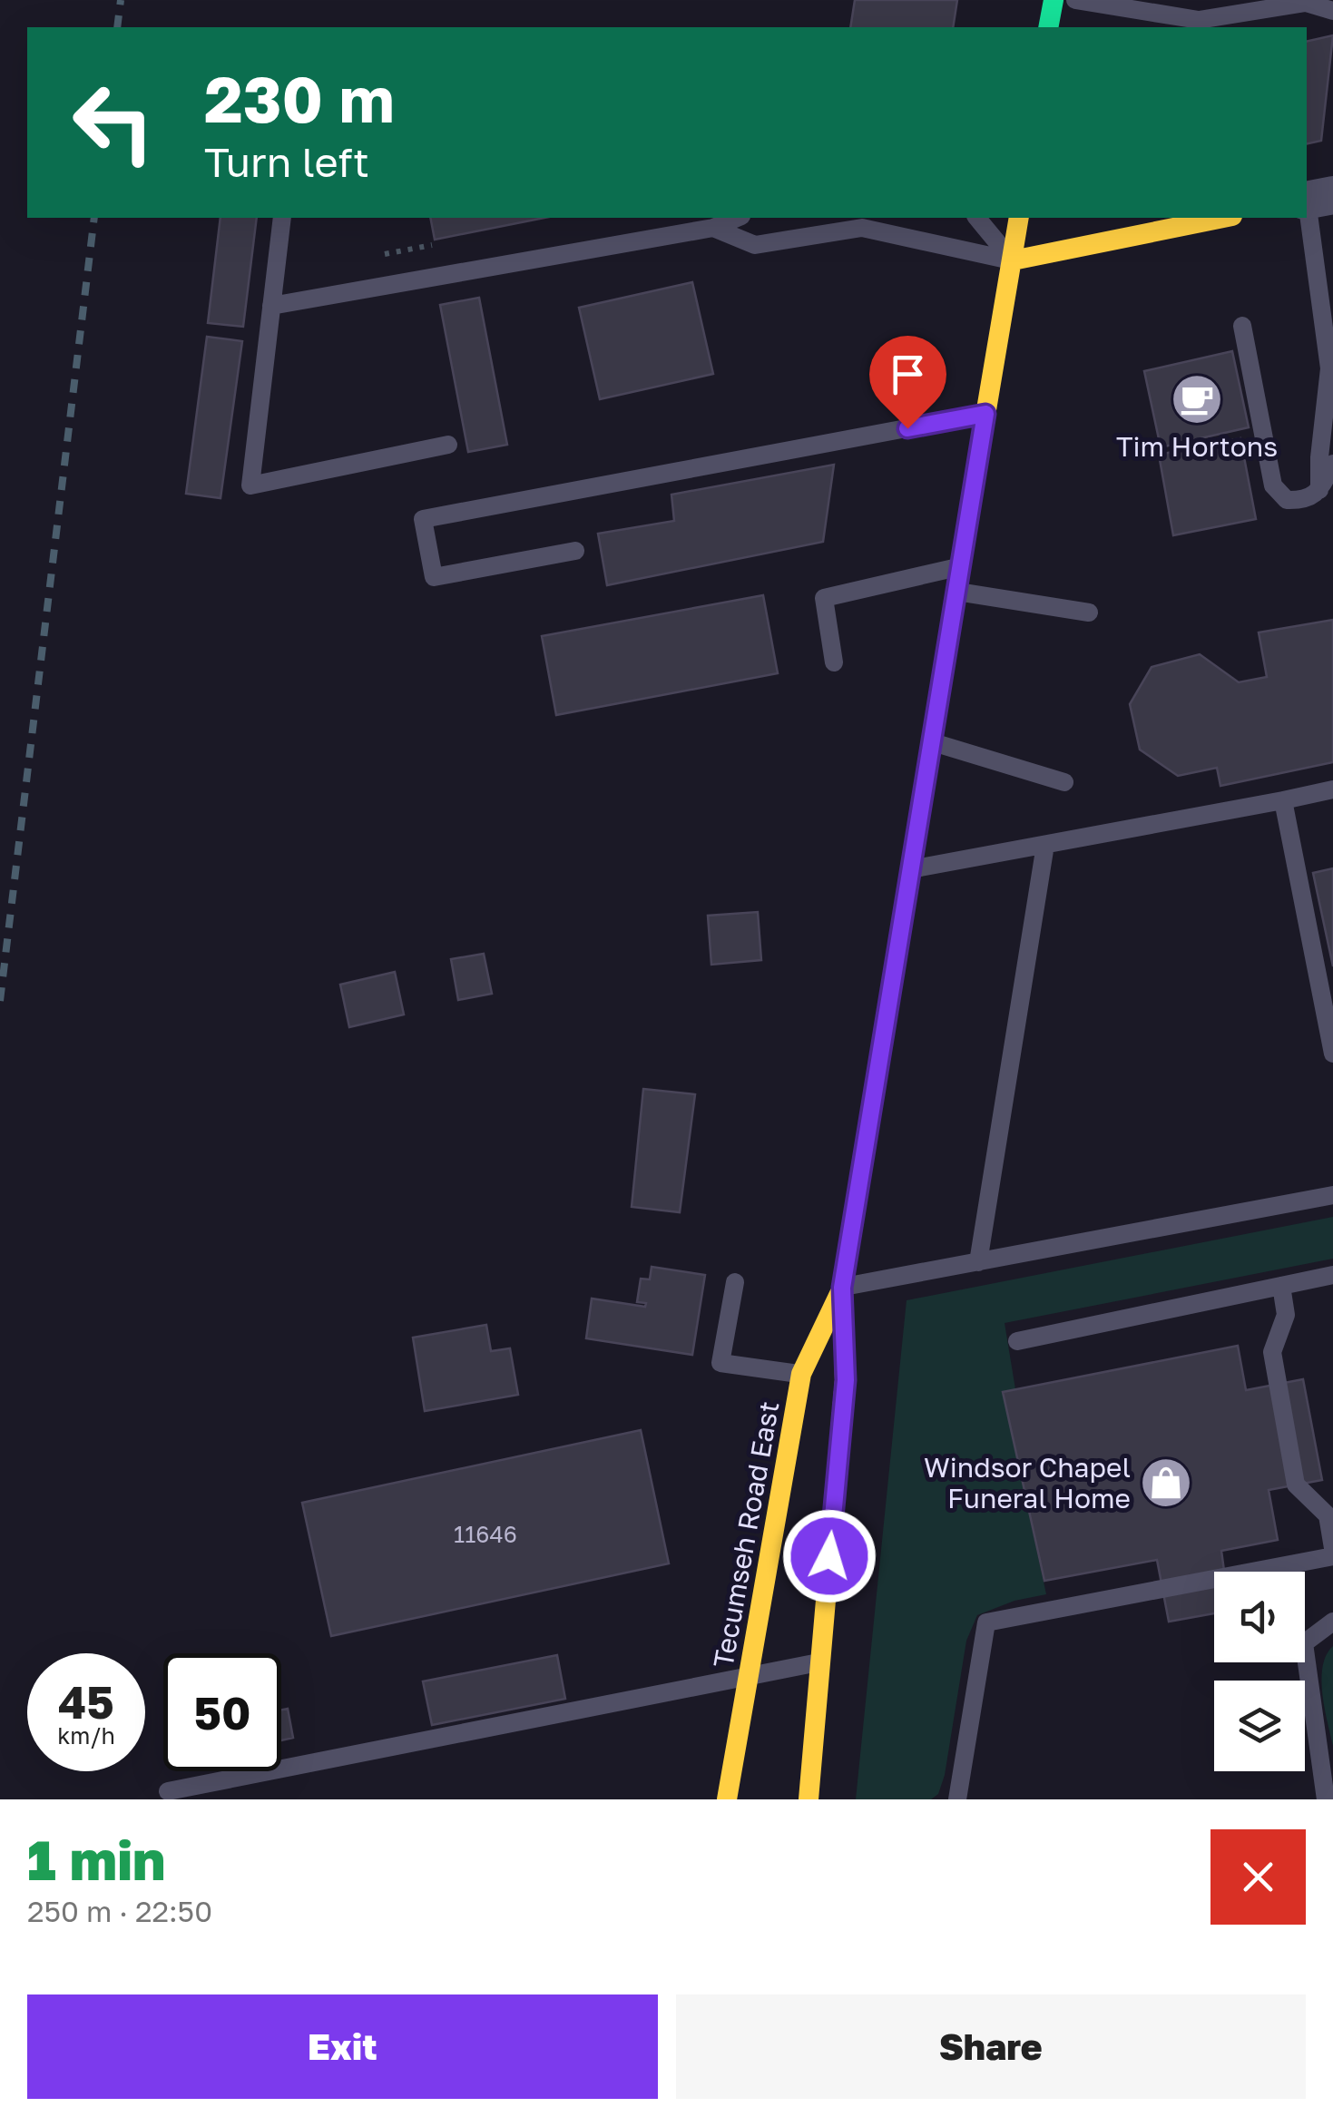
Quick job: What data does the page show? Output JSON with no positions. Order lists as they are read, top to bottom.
{
  "streets": {
    "main road": ["Tecumseh Road East"]
  },
  "places": {
    "cafe": ["Tim Hortons"],
    "shop": ["Windsor Chapel Funeral Home"]
  },
  "house_numbers": ["11646"],
  "page": {
    "turn": ["230 m", "Turn left"],
    "speed": "45 km/h",
    "limit": "50",
    "heading": ["1 min", "250 m · 22:50"],
    "buttons": ["Exit", "Share"]
  }
}
